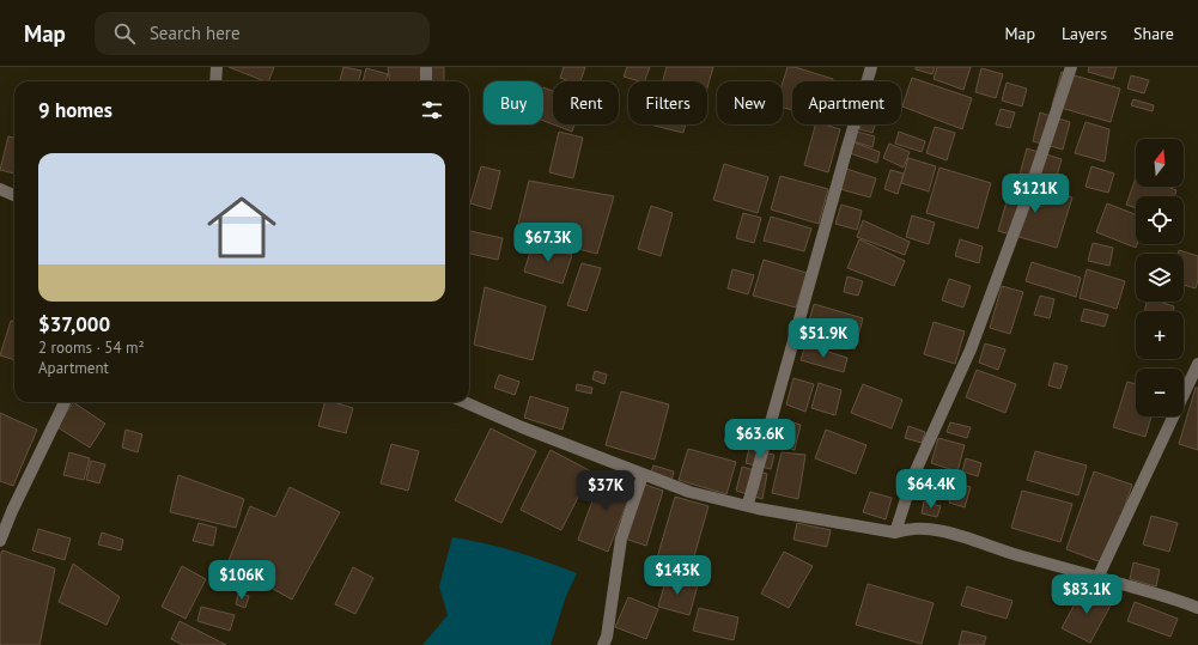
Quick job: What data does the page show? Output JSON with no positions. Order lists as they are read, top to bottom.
{
  "north": "top",
  "page": {
    "header": "Map",
    "search": "Search here",
    "nav": ["Map", "Layers", "Share"],
    "chip": [
      "Buy",
      "Rent",
      "Filters",
      "New",
      "Apartment"
    ],
    "heading": "9 homes",
    "map_buttons": ["+", "−"],
    "list": [
      {
        "name": "$37,000",
        "note": "2 rooms · 54 m² · Apartment"
      }
    ],
    "price": [
      "$121K",
      "$67.3K",
      "$51.9K",
      "$63.6K",
      "$64.4K",
      "$37K",
      "$143K",
      "$106K",
      "$83.1K"
    ]
  }
}
